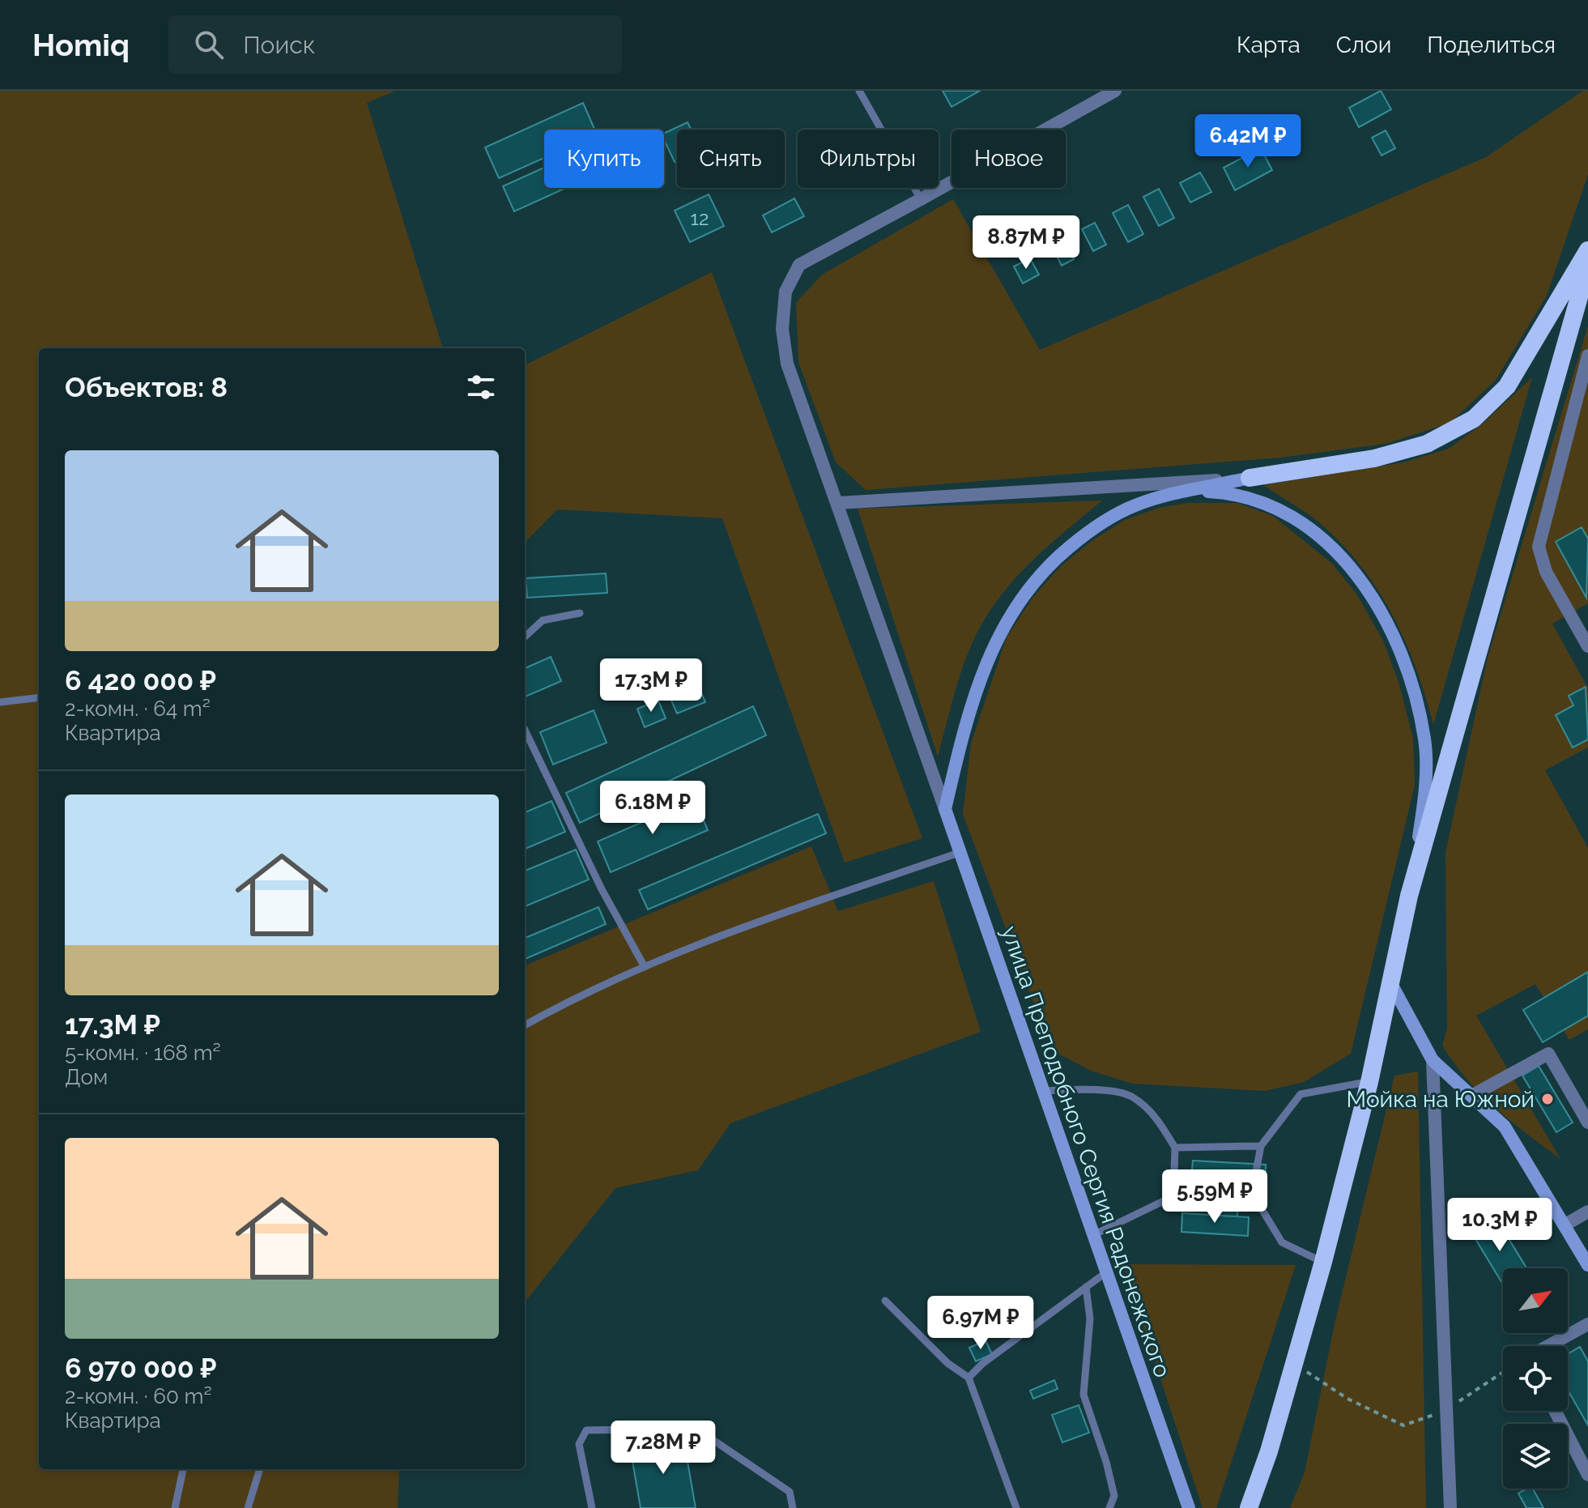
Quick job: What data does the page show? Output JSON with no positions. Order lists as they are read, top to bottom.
{
  "streets": {
    "main road": ["улица Преподобного Сергия Радонежского"]
  },
  "places": ["Мойка на Южной"],
  "house_numbers": ["12"],
  "north": "top right",
  "page": {
    "header": "Homiq",
    "search": "Поиск",
    "nav": ["Карта", "Слои", "Поделиться"],
    "price": [
      "6.42M ₽",
      "8.87M ₽",
      "17.3M ₽",
      "6.18M ₽",
      "5.59M ₽",
      "10.3M ₽",
      "6.97M ₽",
      "7.28M ₽"
    ],
    "chip": [
      "Купить",
      "Снять",
      "Фильтры",
      "Новое"
    ],
    "heading": "Объектов: 8",
    "list": [
      {
        "name": "6 420 000 ₽",
        "note": "2-комн. · 64 m² · Квартира"
      },
      {
        "name": "17.3M ₽",
        "note": "5-комн. · 168 m² · Дом"
      },
      {
        "name": "6 970 000 ₽",
        "note": "2-комн. · 60 m² · Квартира"
      }
    ]
  }
}
